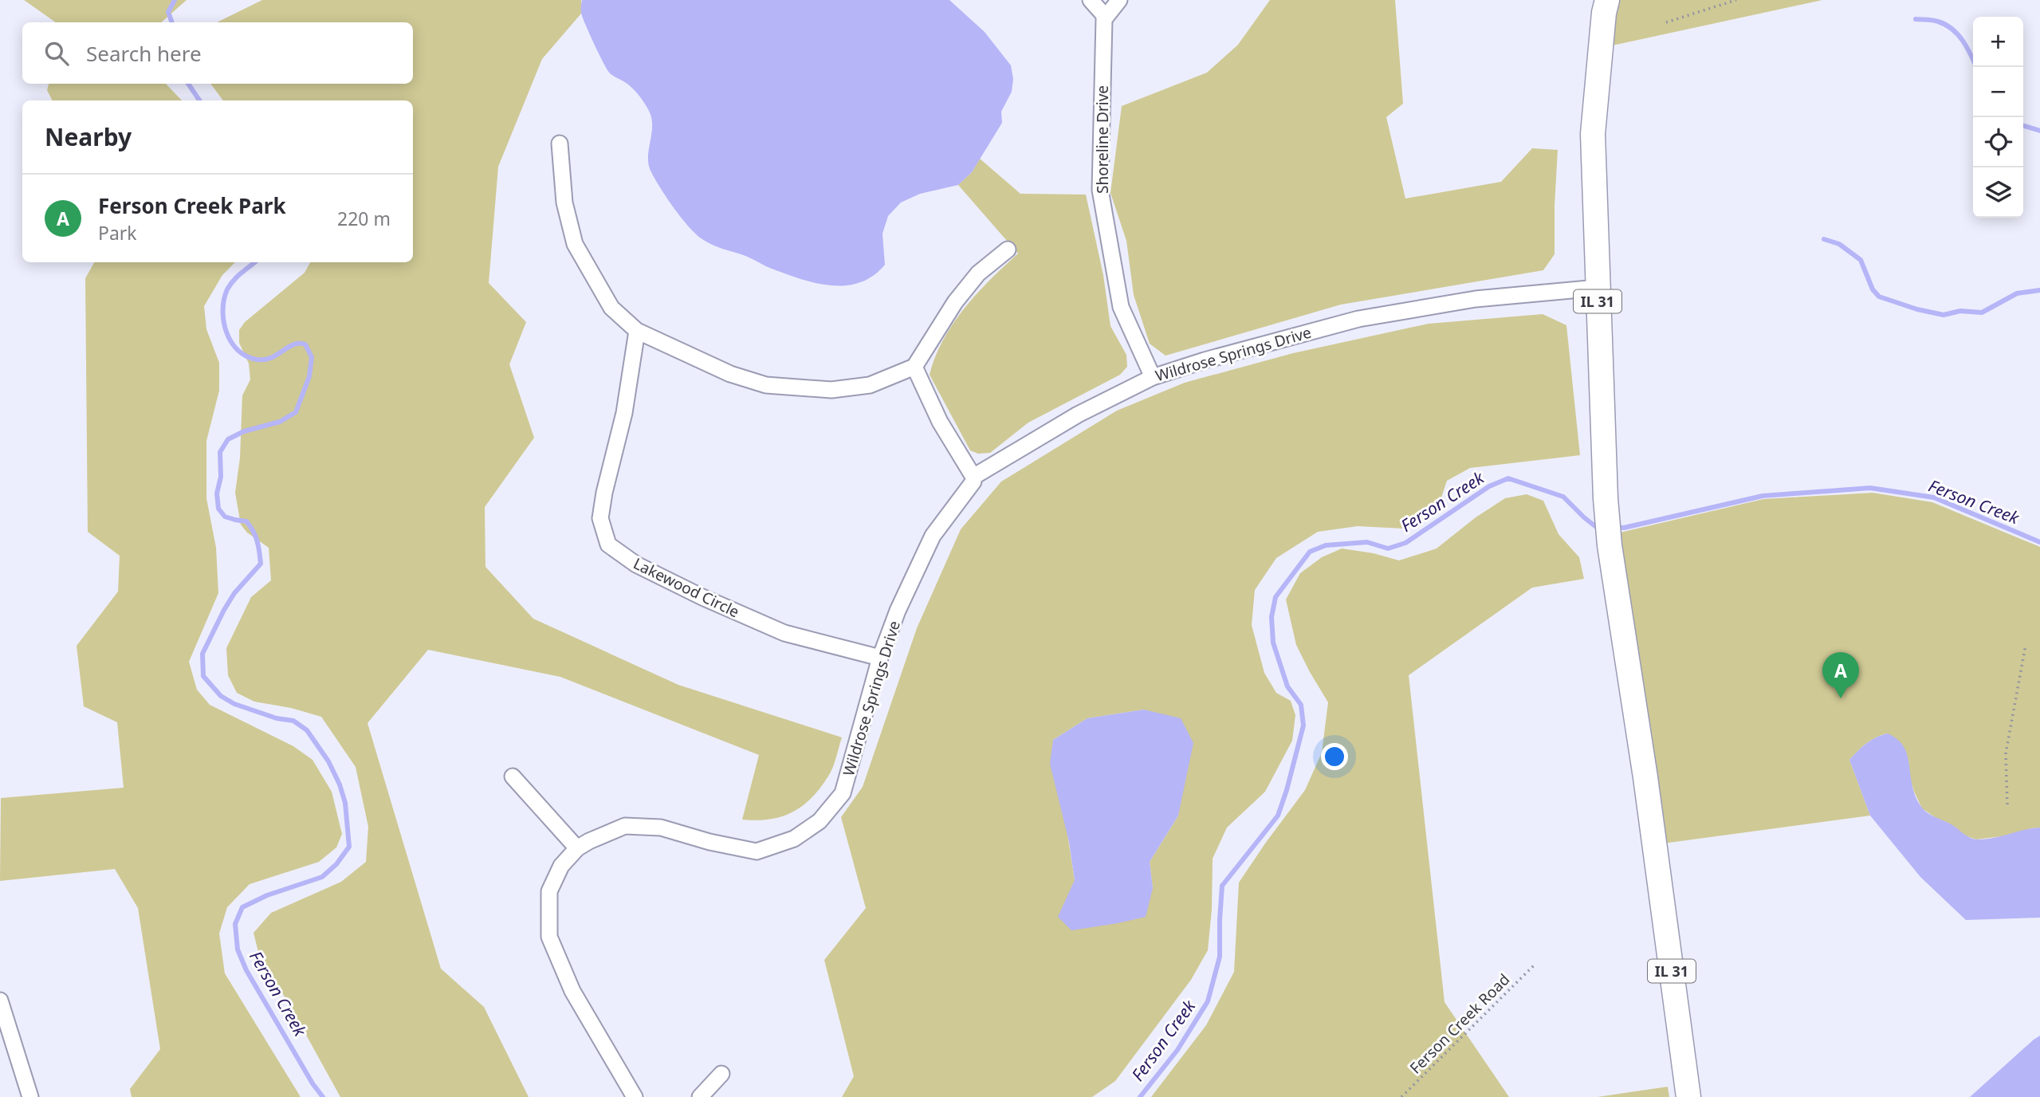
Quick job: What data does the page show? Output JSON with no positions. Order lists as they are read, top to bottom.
{
  "streets": {
    "main road": ["IL 31"],
    "street": ["Shoreline Drive", "Wildrose Springs Drive", "Lakewood Circle"],
    "path": ["Ferson Creek Road"]
  },
  "crossings": [
    ["Shoreline Drive", "Wildrose Springs Drive"],
    ["IL 31", "Wildrose Springs Drive"],
    ["Wildrose Springs Drive", "Lakewood Circle"]
  ],
  "water": ["Ferson Creek"],
  "page": {
    "map_buttons": ["+", "−"],
    "search": "Search here",
    "heading": "Nearby",
    "list": [
      {
        "mark": "A",
        "name": "Ferson Creek Park",
        "note": "Park",
        "value": "220 m"
      }
    ],
    "pins": "A"
  }
}
